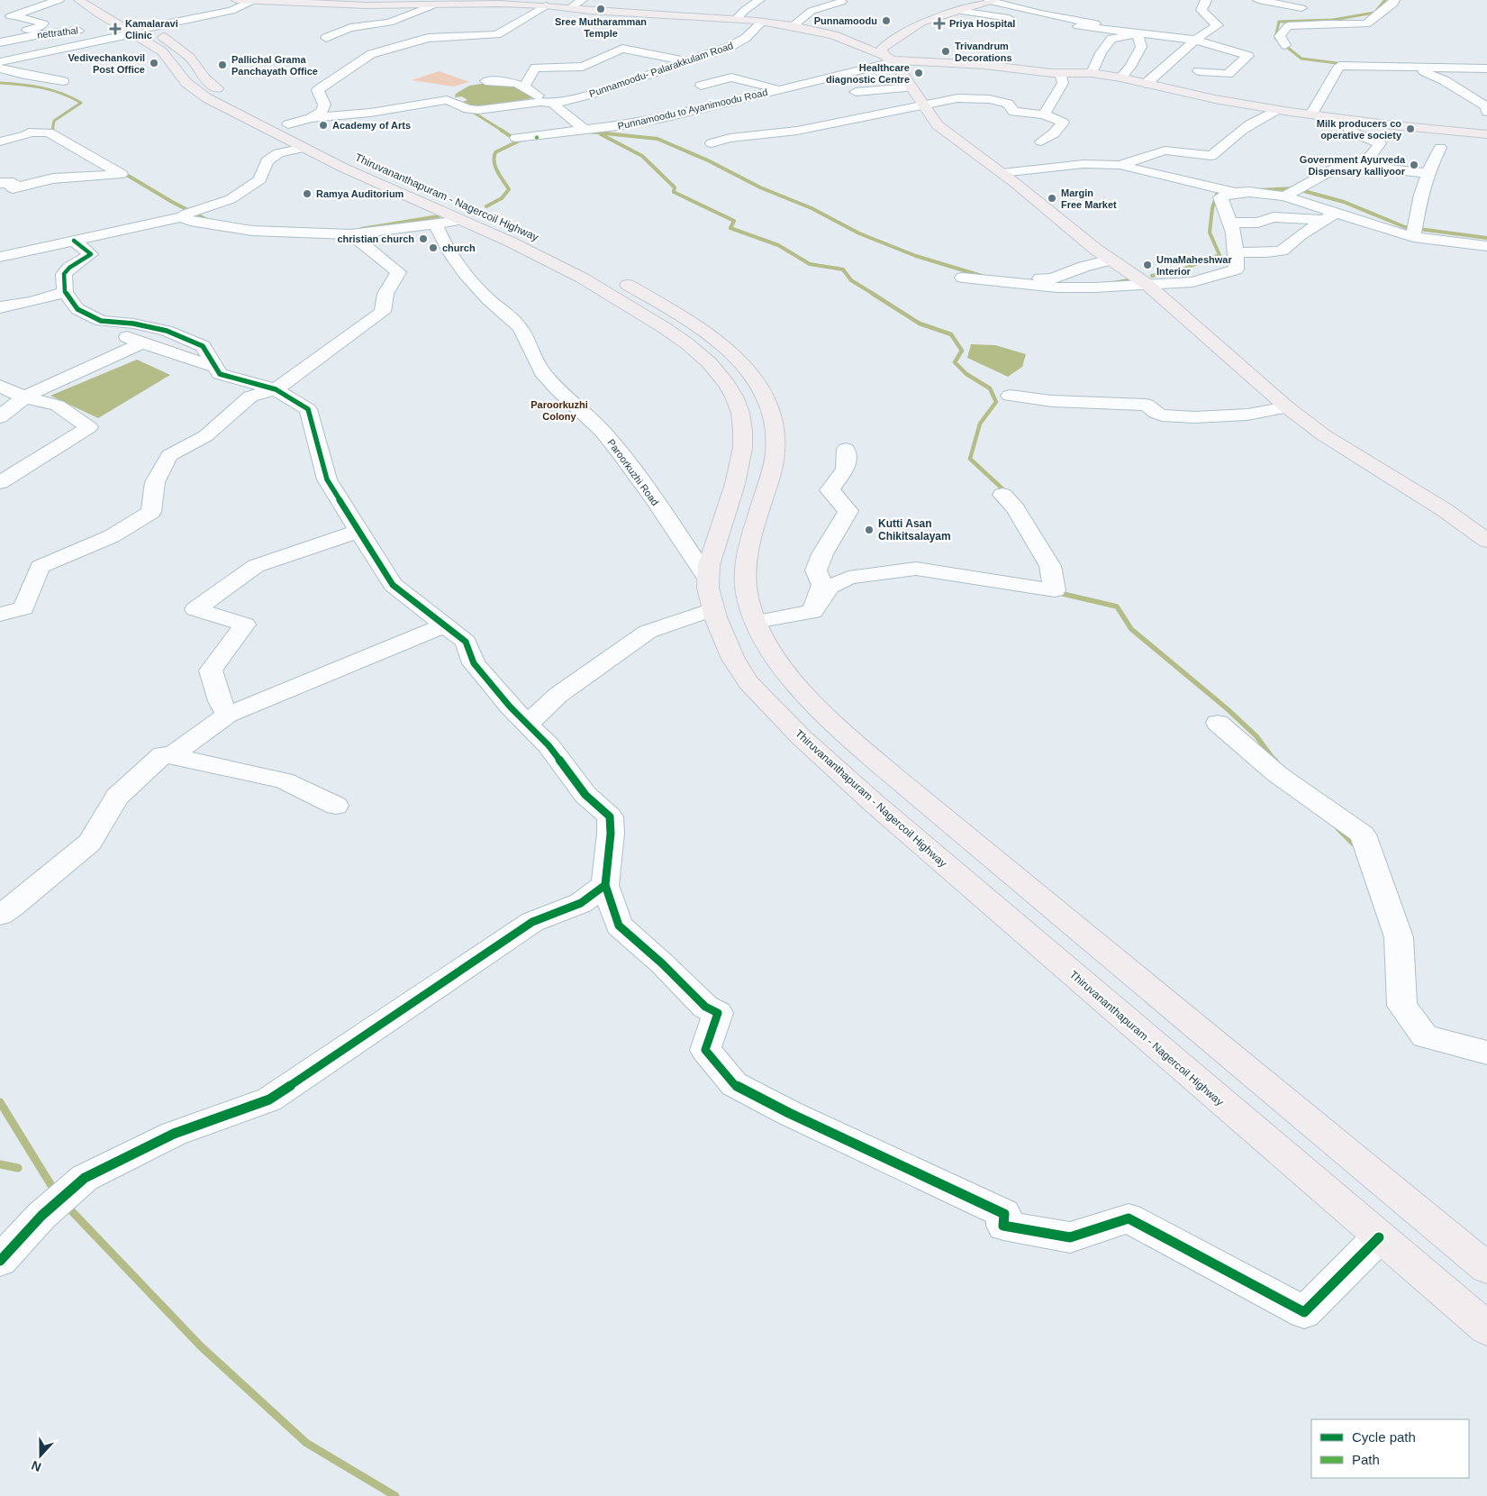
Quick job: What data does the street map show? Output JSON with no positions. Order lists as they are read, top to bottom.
{
  "streets": {
    "main road": ["Thiruvananthapuram - Nagercoil Highway"],
    "street": [
      "nettrathal",
      "Punnamoodu- Palarakkulam Road",
      "Punnamoodu to Ayanimoodu Road",
      "Paroorkuzhi Road"
    ]
  },
  "crossings": [
    ["Thiruvananthapuram - Nagercoil Highway", "Paroorkuzhi Road"]
  ],
  "districts": ["Paroorkuzhi Colony"],
  "places": {
    "other": [
      "Sree Mutharamman Temple",
      "Punnamoodu",
      "Trivandrum Decorations",
      "Vedivechankovil Post Office",
      "Pallichal Grama Panchayath Office",
      "Healthcare diagnostic Centre",
      "Academy of Arts",
      "Milk producers co operative society",
      "Government Ayurveda Dispensary kalliyoor",
      "Ramya Auditorium",
      "Margin Free Market",
      "christian church",
      "church",
      "UmaMaheshwar Interior",
      "Kutti Asan Chikitsalayam"
    ],
    "health": ["Priya Hospital", "Kamalaravi Clinic"]
  },
  "legend": ["Cycle path", "Path"],
  "north": "bottom"
}
